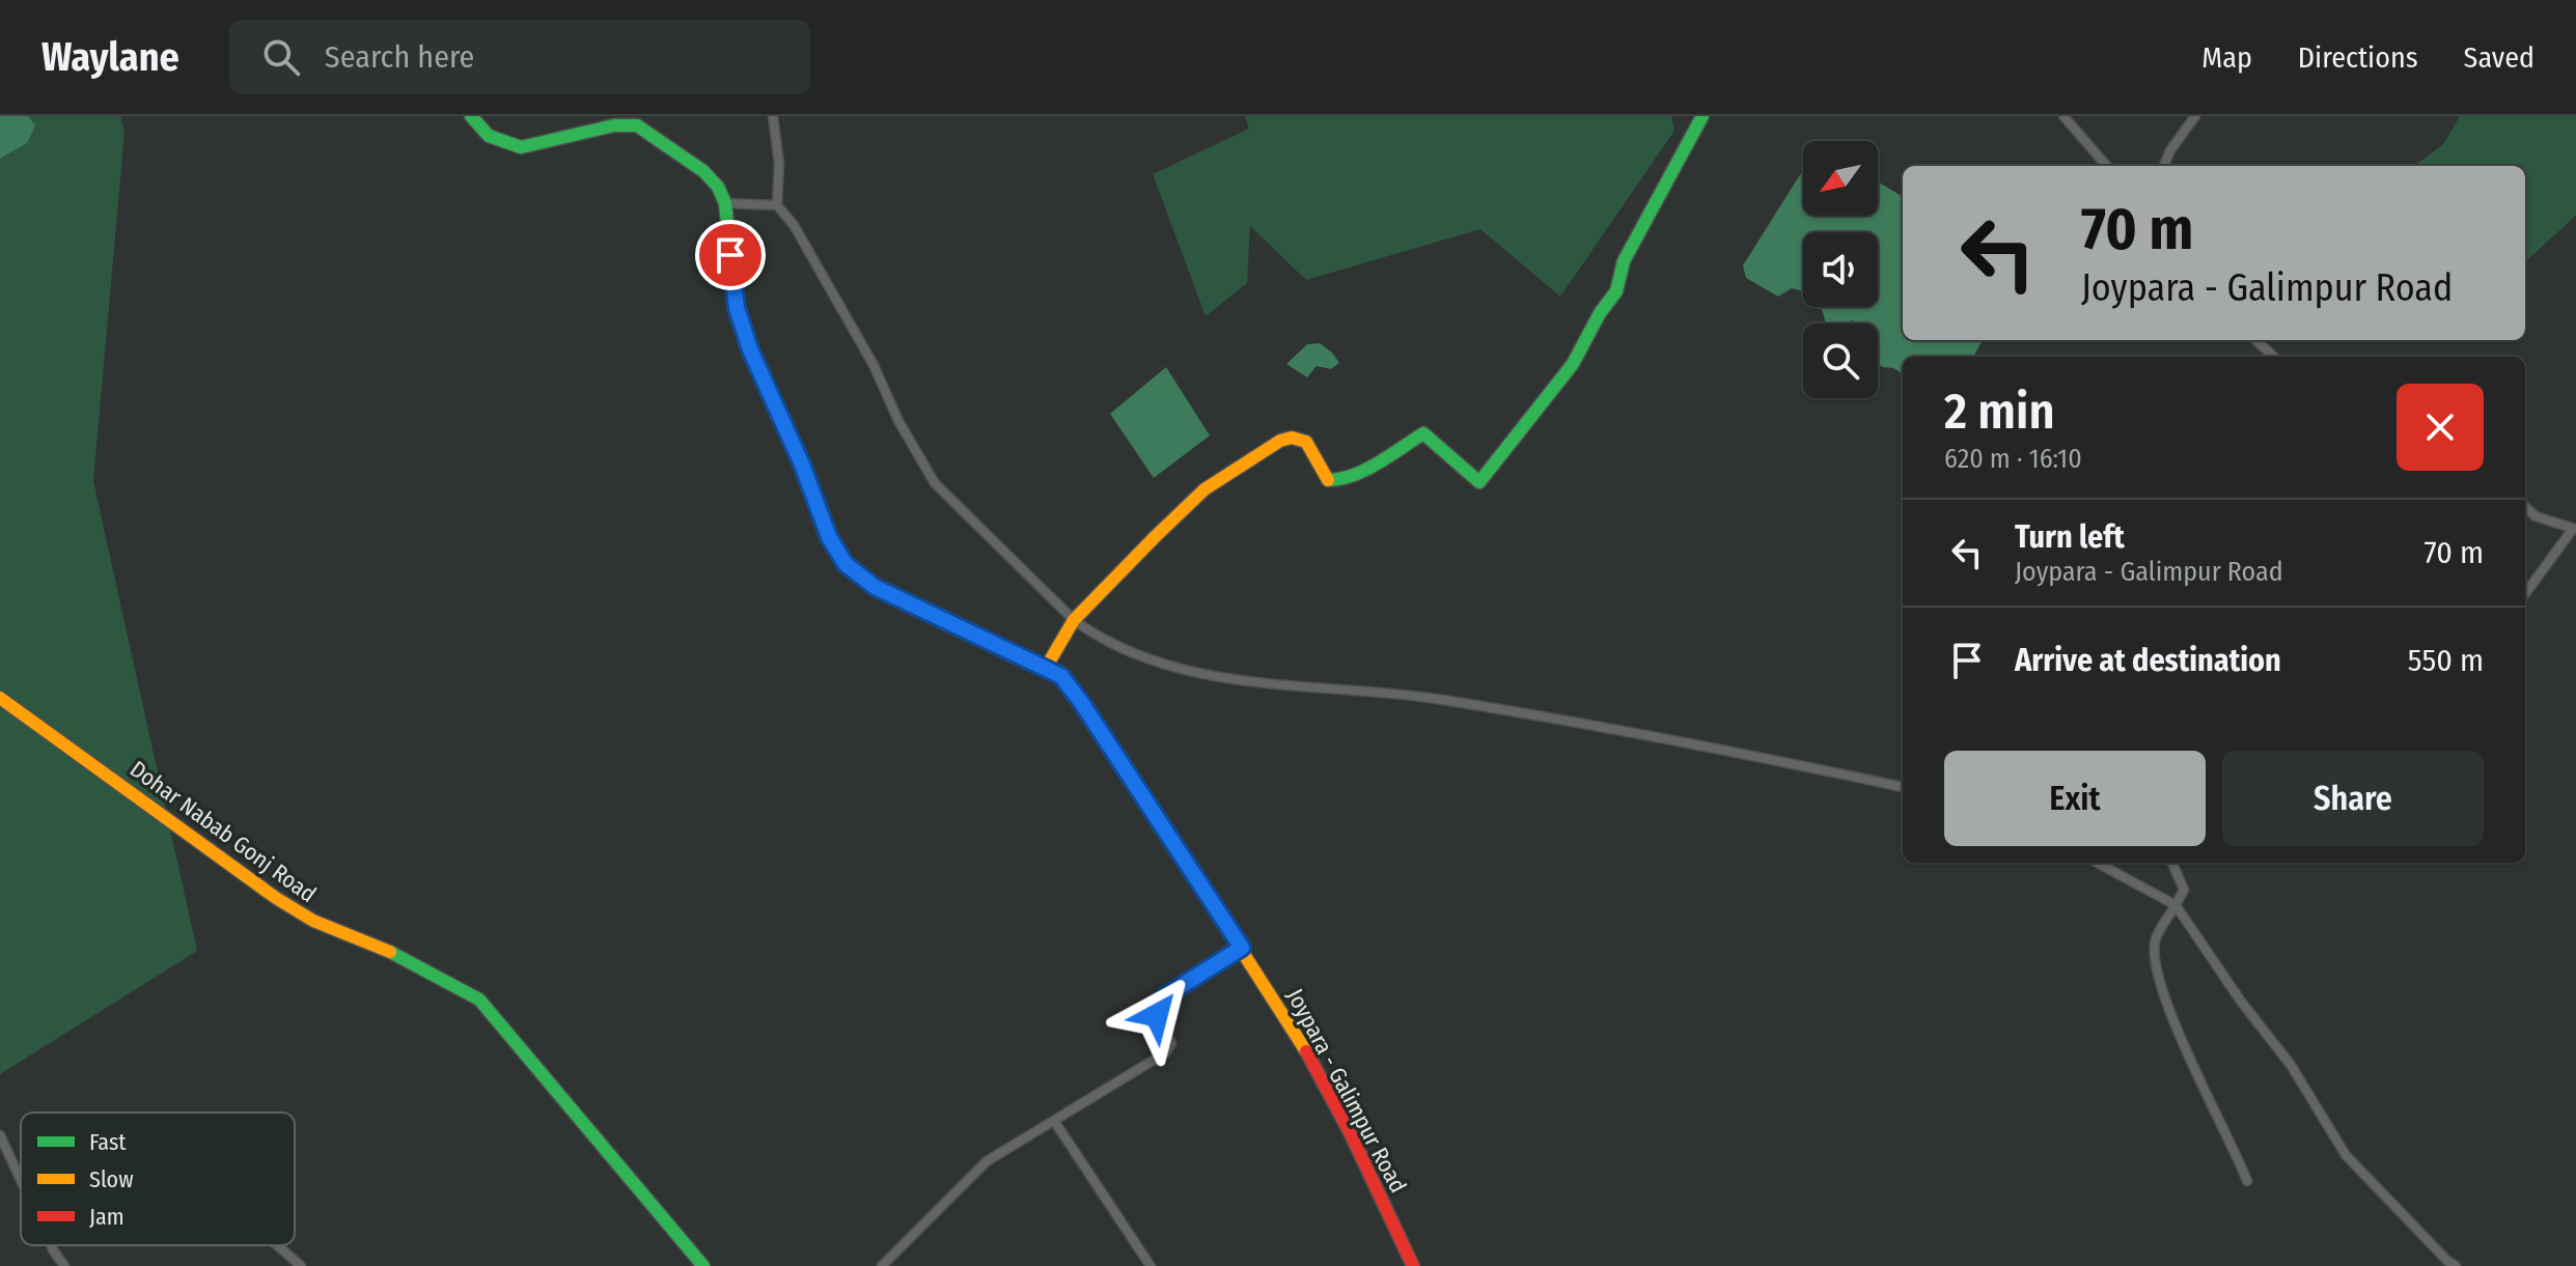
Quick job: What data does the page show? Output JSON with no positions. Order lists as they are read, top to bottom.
{
  "streets": {
    "street": ["Dohar Nabab Gonj Road", "Joypara - Galimpur Road"]
  },
  "legend": ["Fast", "Slow", "Jam"],
  "north": "bottom left",
  "page": {
    "header": "Waylane",
    "search": "Search here",
    "nav": ["Map", "Directions", "Saved"],
    "turn": ["70 m", "Joypara - Galimpur Road"],
    "heading": ["2 min", "620 m · 16:10"],
    "list": [
      {
        "name": "Turn left",
        "note": "Joypara - Galimpur Road",
        "value": "70 m"
      },
      {
        "name": "Arrive at destination",
        "value": "550 m"
      }
    ],
    "buttons": ["Exit", "Share"]
  }
}
